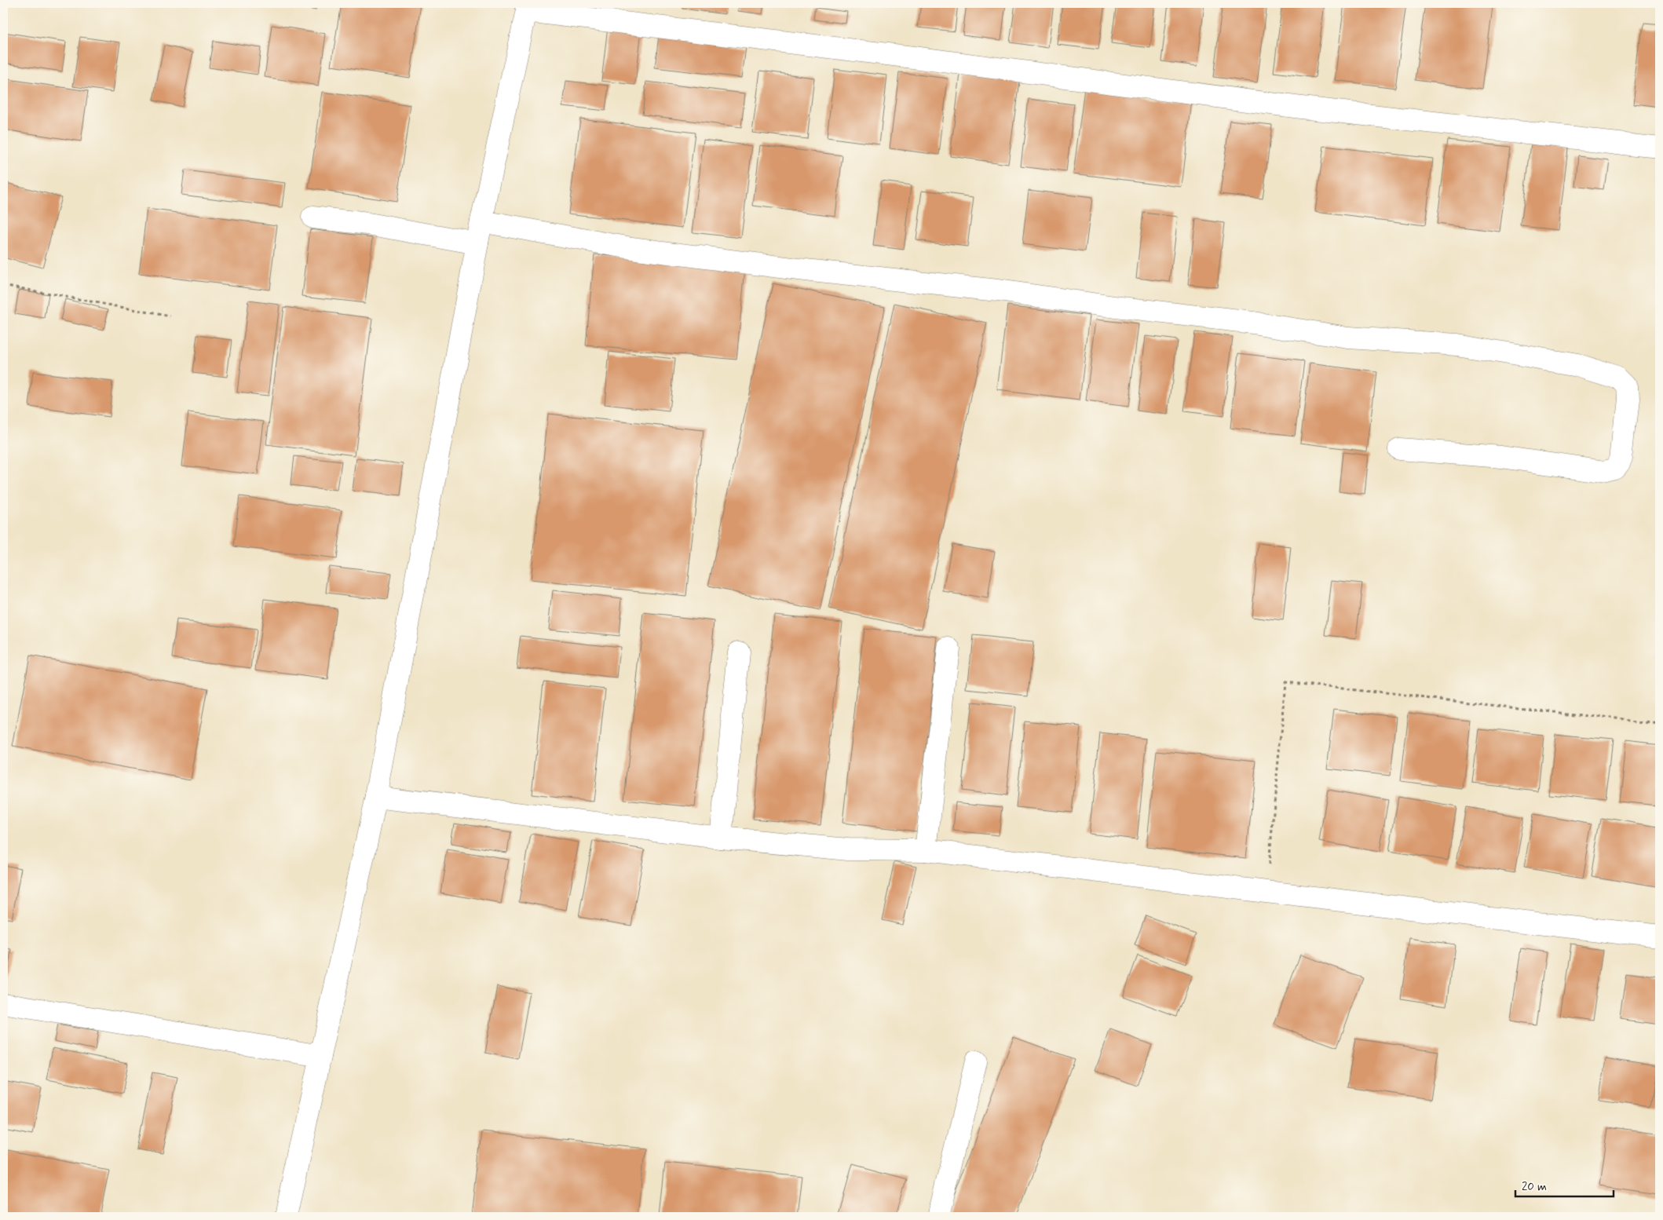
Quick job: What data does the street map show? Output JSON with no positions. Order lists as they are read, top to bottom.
{
  "scale_bar": "20 m"
}
